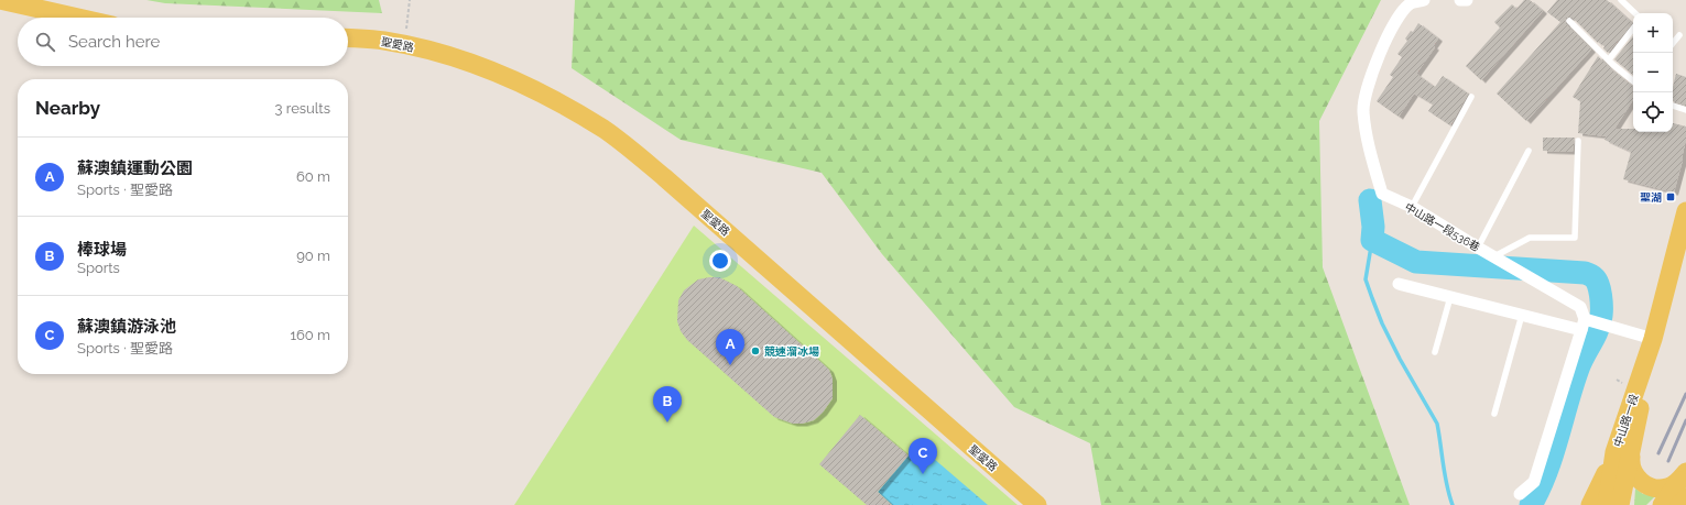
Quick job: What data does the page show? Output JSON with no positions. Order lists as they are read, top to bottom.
{
  "streets": {
    "main road": ["聖愛路", "中山路一段"],
    "street": ["中山路一段536巷"]
  },
  "places": {
    "transit": ["聖湖"],
    "other": ["競速溜冰場"]
  },
  "page": {
    "map_buttons": ["+", "−"],
    "search": "Search here",
    "heading": ["Nearby", "3 results"],
    "list": [
      {
        "mark": "A",
        "name": "蘇澳鎮運動公園",
        "note": "Sports · 聖愛路",
        "value": "60 m"
      },
      {
        "mark": "B",
        "name": "棒球場",
        "note": "Sports",
        "value": "90 m"
      },
      {
        "mark": "C",
        "name": "蘇澳鎮游泳池",
        "note": "Sports · 聖愛路",
        "value": "160 m"
      }
    ],
    "pins": ["A", "B", "C"]
  }
}
